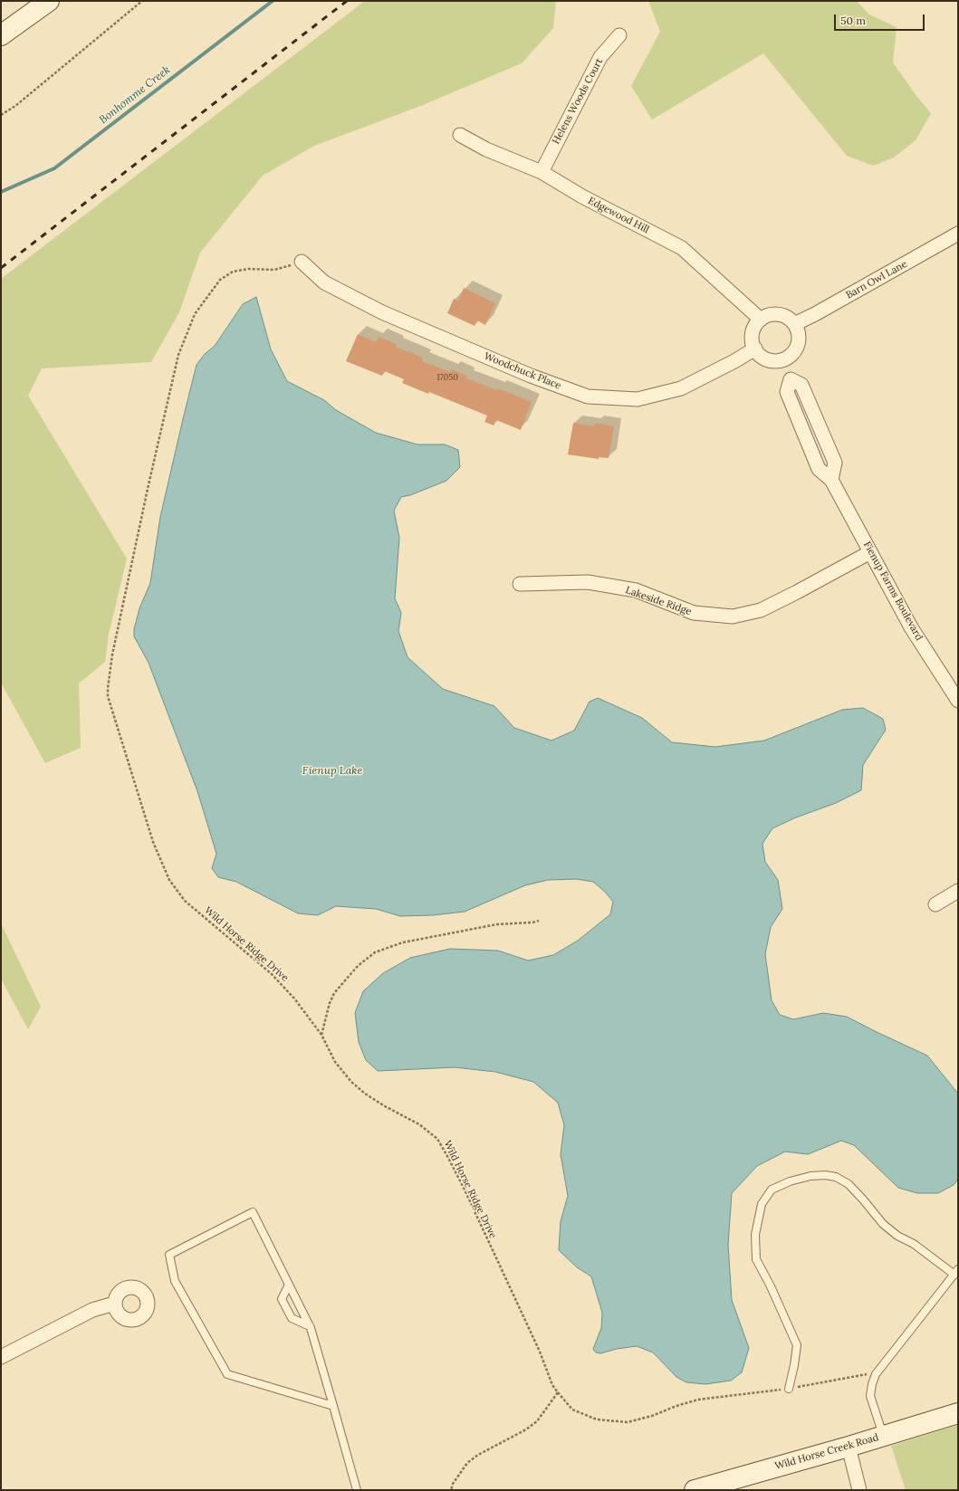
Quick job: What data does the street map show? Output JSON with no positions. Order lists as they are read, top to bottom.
{
  "streets": {
    "main road": ["Wild Horse Creek Road"],
    "street": [
      "Helens Woods Court",
      "Edgewood Hill",
      "Barn Owl Lane",
      "Woodchuck Place",
      "Fienup Farms Boulevard",
      "Lakeside Ridge"
    ],
    "path": ["Wild Horse Ridge Drive"]
  },
  "crossings": [
    ["Helens Woods Court", "Edgewood Hill"],
    ["Edgewood Hill", "Barn Owl Lane"],
    ["Edgewood Hill", "Woodchuck Place"],
    ["Edgewood Hill", "Fienup Farms Boulevard"],
    ["Barn Owl Lane", "Woodchuck Place"],
    ["Barn Owl Lane", "Fienup Farms Boulevard"],
    ["Woodchuck Place", "Fienup Farms Boulevard"],
    ["Woodchuck Place", "Wild Horse Ridge Drive"],
    ["Fienup Farms Boulevard", "Lakeside Ridge"]
  ],
  "water": ["Bonhomme Creek", "Fienup Lake"],
  "house_numbers": ["17050"],
  "scale_bar": "50 m"
}
